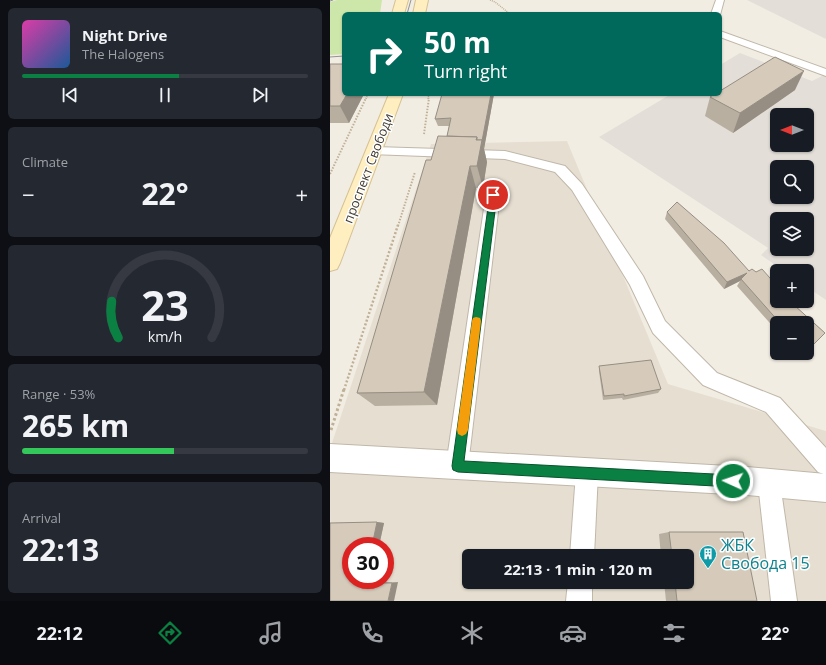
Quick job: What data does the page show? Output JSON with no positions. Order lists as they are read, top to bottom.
{
  "streets": {
    "main road": ["проспект Свободи"]
  },
  "places": {
    "building": ["ЖБК Свобода 15"]
  },
  "north": "left",
  "page": {
    "turn": ["50 m", "Turn right"],
    "song": ["Night Drive", "The Halogens"],
    "map_buttons": ["+", "−"],
    "tile": [
      "Climate",
      ["Range · 53%", "265 km"],
      ["Arrival", "22:13"]
    ],
    "heat": ["−", "22°", "+"],
    "limit": "30",
    "trip": "22:13 · 1 min · 120 m",
    "tabs": ["22:12", "22°"],
    "gauge": ["23", "km/h"]
  }
}
